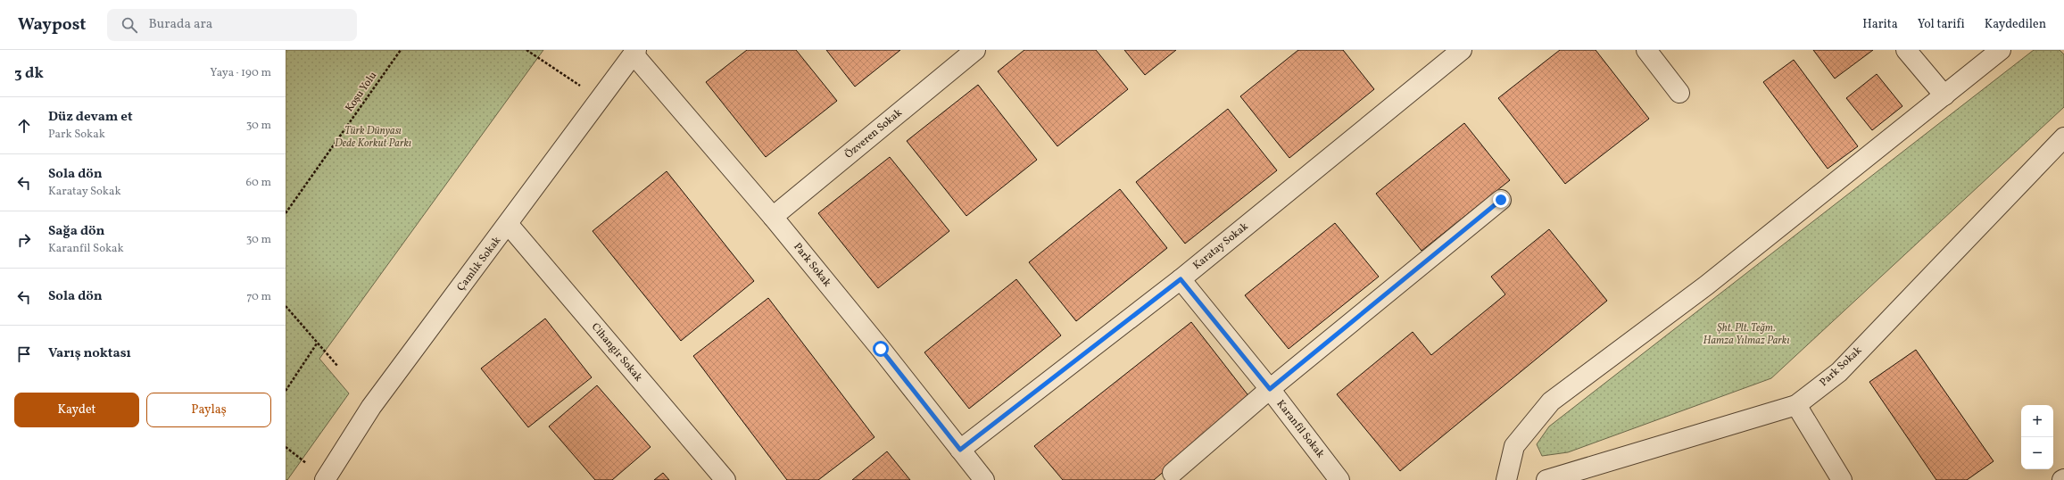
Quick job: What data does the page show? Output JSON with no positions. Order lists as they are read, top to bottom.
{
  "streets": {
    "street": [
      "Özveren Sokak",
      "Karatay Sokak",
      "Çamlık Sokak",
      "Park Sokak",
      "Cihangir Sokak",
      "Karanfil Sokak"
    ],
    "path": ["Koşu Yolu"]
  },
  "crossings": [
    ["Özveren Sokak", "Park Sokak"],
    ["Karatay Sokak", "Park Sokak"],
    ["Karatay Sokak", "Karanfil Sokak"],
    ["Çamlık Sokak", "Park Sokak"],
    ["Çamlık Sokak", "Cihangir Sokak"]
  ],
  "parks": ["Türk Dünyası Dede Korkut Parkı", "Şht. Plt. Teğm. Hamza Yılmaz Parkı"],
  "page": {
    "header": "Waypost",
    "search": "Burada ara",
    "nav": ["Harita", "Yol tarifi", "Kaydedilen"],
    "heading": ["3 dk", "Yaya · 190 m"],
    "list": [
      ["Düz devam et", "Park Sokak", "30 m"],
      ["Sola dön", "Karatay Sokak", "60 m"],
      ["Sağa dön", "Karanfil Sokak", "30 m"],
      ["Sola dön", "70 m"],
      "Varış noktası"
    ],
    "buttons": ["Kaydet", "Paylaş"],
    "map_buttons": ["+", "−"]
  }
}
